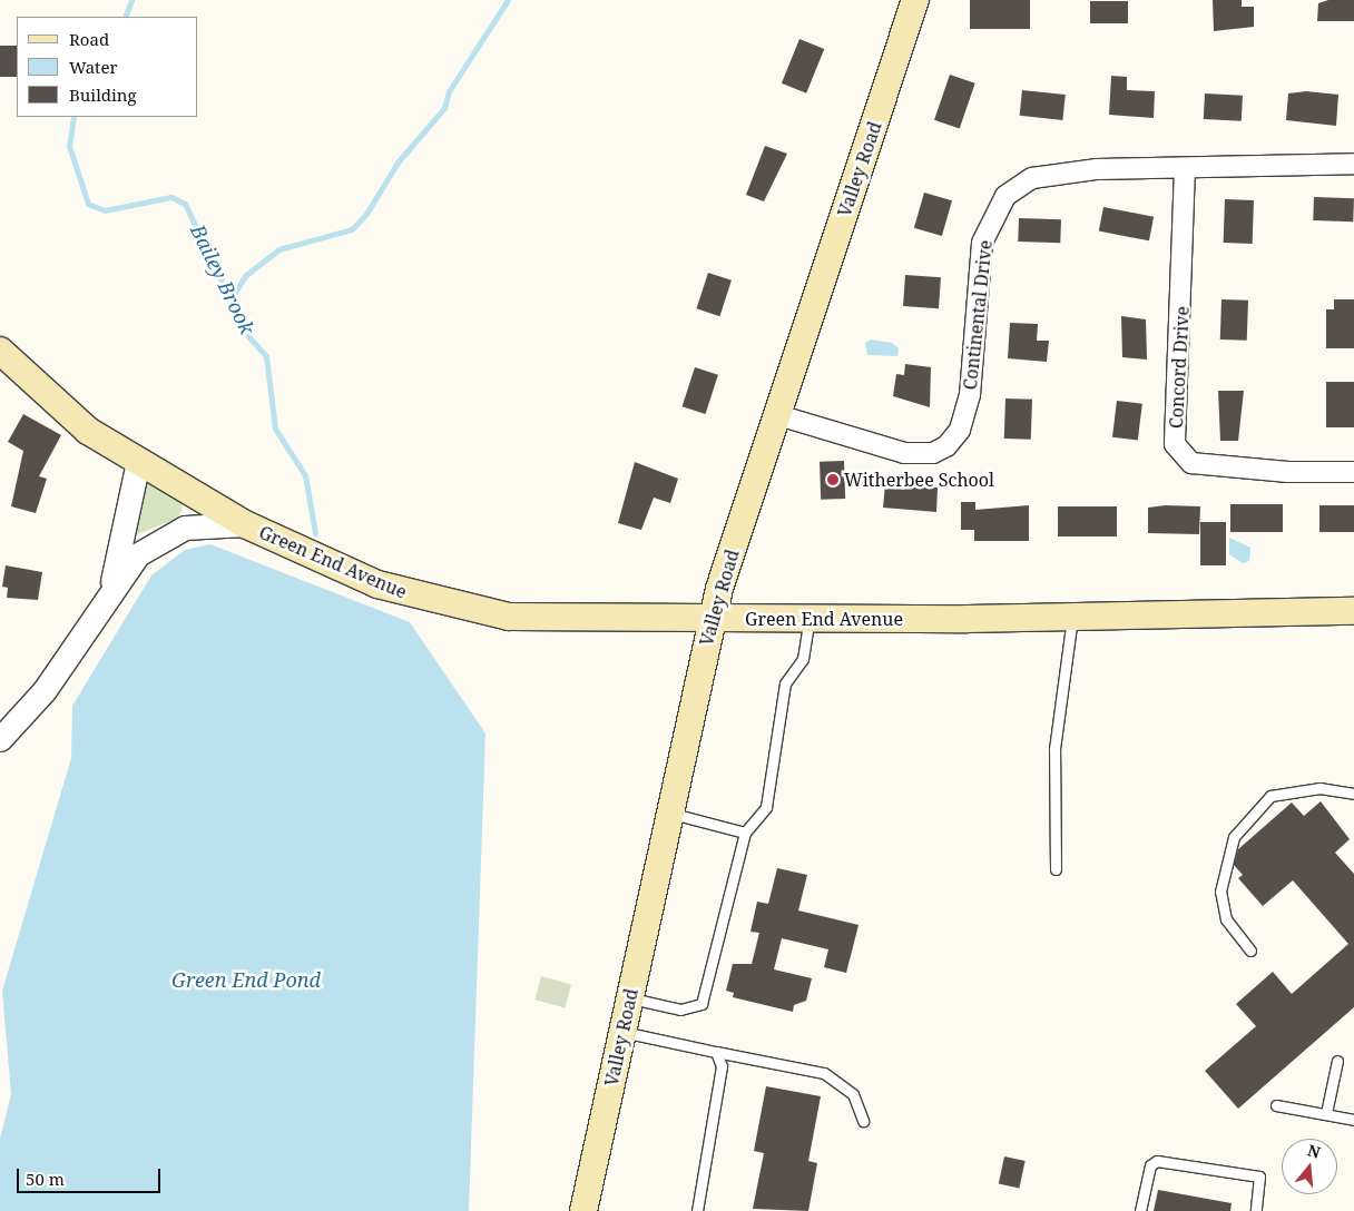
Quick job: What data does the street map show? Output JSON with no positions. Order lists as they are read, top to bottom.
{
  "streets": {
    "main road": ["Valley Road", "Green End Avenue"],
    "street": ["Continental Drive", "Concord Drive"]
  },
  "crossings": [
    ["Valley Road", "Continental Drive"],
    ["Valley Road", "Green End Avenue"],
    ["Continental Drive", "Concord Drive"]
  ],
  "water": ["Bailey Brook", "Green End Pond"],
  "places": ["Witherbee School"],
  "legend": ["Road", "Water", "Building"],
  "scale_bar": "50 m",
  "north": "top"
}
